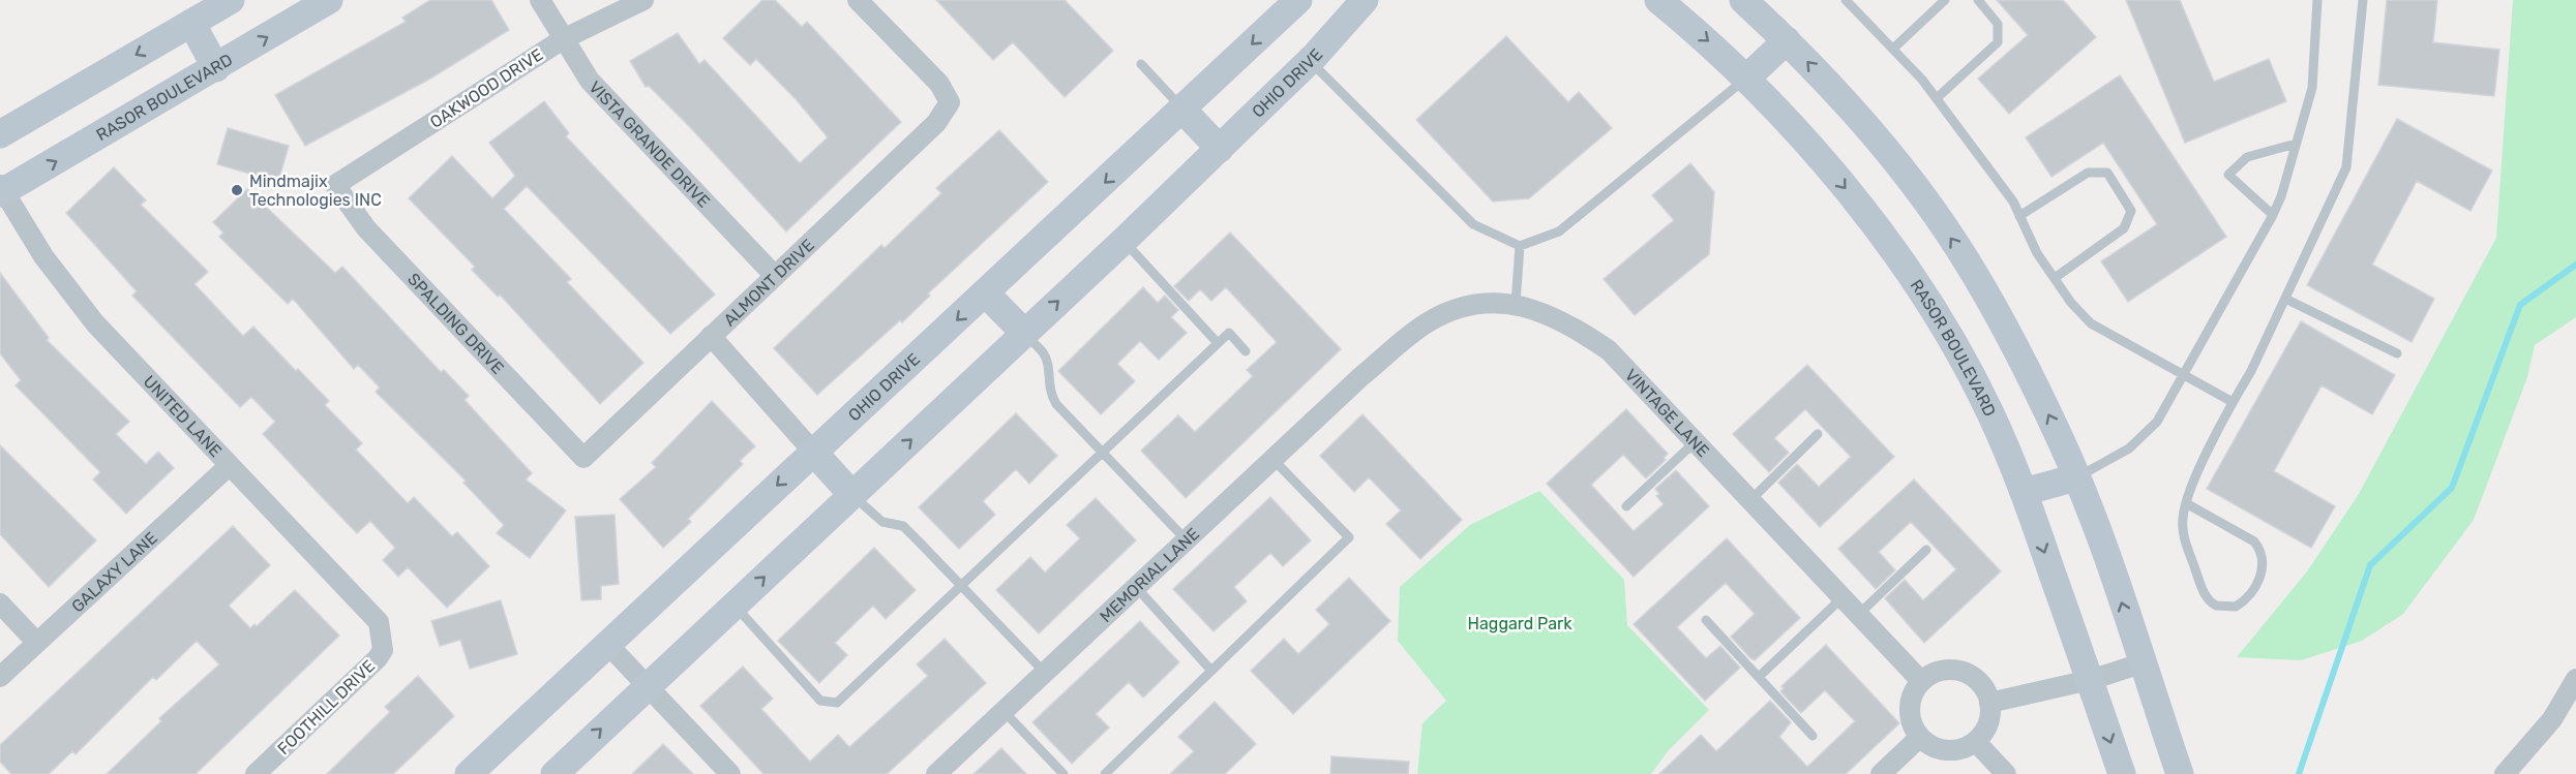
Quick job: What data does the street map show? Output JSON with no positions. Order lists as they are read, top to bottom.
{
  "streets": {
    "main road": ["OHIO DRIVE", "RASOR BOULEVARD"],
    "street": [
      "OAKWOOD DRIVE",
      "VISTA GRANDE DRIVE",
      "ALMONT DRIVE",
      "SPALDING DRIVE",
      "VINTAGE LANE",
      "UNITED LANE",
      "GALAXY LANE",
      "MEMORIAL LANE",
      "FOOTHILL DRIVE"
    ]
  },
  "crossings": [
    ["OAKWOOD DRIVE", "VISTA GRANDE DRIVE"],
    ["OAKWOOD DRIVE", "SPALDING DRIVE"],
    ["RASOR BOULEVARD", "UNITED LANE"],
    ["VISTA GRANDE DRIVE", "ALMONT DRIVE"],
    ["ALMONT DRIVE", "SPALDING DRIVE"],
    ["VINTAGE LANE", "MEMORIAL LANE"],
    ["UNITED LANE", "GALAXY LANE"],
    ["UNITED LANE", "FOOTHILL DRIVE"]
  ],
  "parks": ["Haggard Park"],
  "places": ["Mindmajix Technologies INC"]
}
